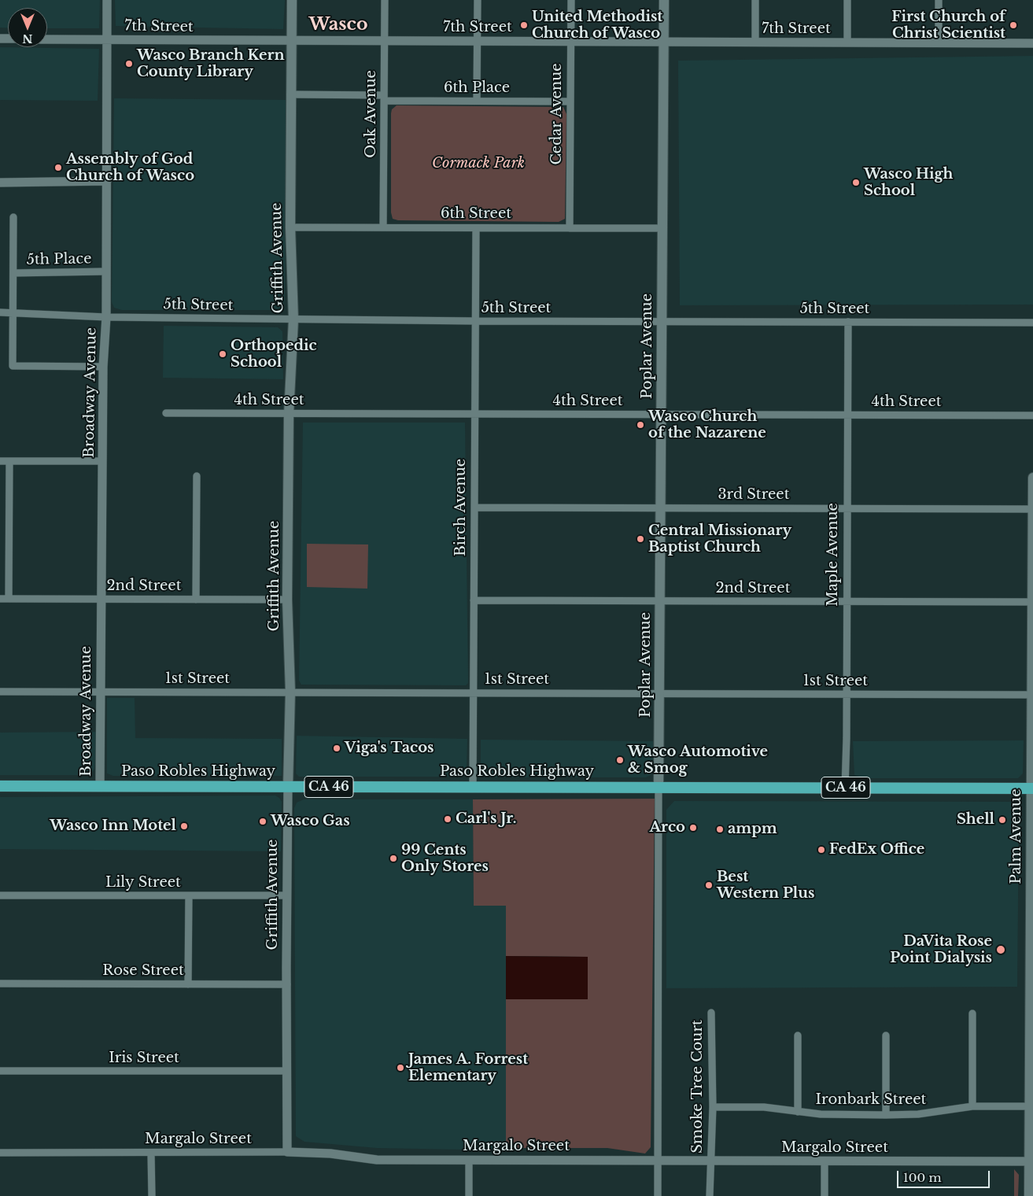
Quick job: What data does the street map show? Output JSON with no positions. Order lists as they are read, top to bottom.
{
  "streets": {
    "highway": ["Paso Robles Highway", "CA 46"],
    "main road": ["Griffith Avenue", "Poplar Avenue", "Palm Avenue"],
    "street": [
      "7th Street",
      "6th Place",
      "Oak Avenue",
      "Cedar Avenue",
      "6th Street",
      "5th Place",
      "5th Street",
      "Broadway Avenue",
      "4th Street",
      "3rd Street",
      "Birch Avenue",
      "Maple Avenue",
      "2nd Street",
      "1st Street",
      "Lily Street",
      "Rose Street",
      "Iris Street",
      "Smoke Tree Court",
      "Ironbark Street",
      "Margalo Street"
    ]
  },
  "crossings": [
    ["7th Street", "Oak Avenue"],
    ["7th Street", "Cedar Avenue"],
    ["7th Street", "Griffith Avenue"],
    ["7th Street", "Poplar Avenue"],
    ["7th Street", "Broadway Avenue"],
    ["6th Place", "Oak Avenue"],
    ["6th Place", "Cedar Avenue"],
    ["6th Place", "Griffith Avenue"],
    ["Oak Avenue", "6th Street"],
    ["Cedar Avenue", "6th Street"],
    ["6th Street", "Griffith Avenue"],
    ["6th Street", "Poplar Avenue"],
    ["6th Street", "Birch Avenue"],
    ["Griffith Avenue", "5th Street"],
    ["Griffith Avenue", "4th Street"],
    ["Griffith Avenue", "2nd Street"],
    ["Griffith Avenue", "1st Street"],
    ["Griffith Avenue", "Paso Robles Highway"],
    ["Griffith Avenue", "Lily Street"],
    ["Griffith Avenue", "Rose Street"],
    ["Griffith Avenue", "Iris Street"],
    ["Griffith Avenue", "Margalo Street"],
    ["5th Place", "Broadway Avenue"],
    ["5th Street", "Poplar Avenue"],
    ["5th Street", "Broadway Avenue"],
    ["5th Street", "Birch Avenue"],
    ["5th Street", "Maple Avenue"],
    ["Poplar Avenue", "4th Street"],
    ["Poplar Avenue", "3rd Street"],
    ["Poplar Avenue", "2nd Street"],
    ["Poplar Avenue", "1st Street"],
    ["Poplar Avenue", "Paso Robles Highway"],
    ["Broadway Avenue", "2nd Street"],
    ["Broadway Avenue", "1st Street"],
    ["Broadway Avenue", "Paso Robles Highway"],
    ["4th Street", "Birch Avenue"],
    ["4th Street", "Maple Avenue"],
    ["3rd Street", "Birch Avenue"],
    ["3rd Street", "Maple Avenue"],
    ["3rd Street", "Palm Avenue"],
    ["Birch Avenue", "2nd Street"],
    ["Birch Avenue", "1st Street"],
    ["Birch Avenue", "Paso Robles Highway"],
    ["Maple Avenue", "2nd Street"],
    ["Maple Avenue", "1st Street"],
    ["Maple Avenue", "Paso Robles Highway"],
    ["2nd Street", "Palm Avenue"],
    ["1st Street", "Palm Avenue"],
    ["Paso Robles Highway", "Palm Avenue"],
    ["Palm Avenue", "Ironbark Street"],
    ["Palm Avenue", "Margalo Street"],
    ["Smoke Tree Court", "Ironbark Street"],
    ["Smoke Tree Court", "Margalo Street"]
  ],
  "districts": ["Wasco"],
  "parks": ["Cormack Park"],
  "places": [
    "United Methodist Church of Wasco",
    "First Church of Christ Scientist",
    "Wasco Branch Kern County Library",
    "Assembly of God Church of Wasco",
    "Wasco High School",
    "Orthopedic School",
    "Wasco Church of the Nazarene",
    "Central Missionary Baptist Church",
    "Viga's Tacos",
    "Wasco Automotive & Smog",
    "Carl's Jr.",
    "Shell",
    "Wasco Gas",
    "Wasco Inn Motel",
    "Arco",
    "ampm",
    "FedEx Office",
    "99 Cents Only Stores",
    "Best Western Plus",
    "DaVita Rose Point Dialysis",
    "James A. Forrest Elementary"
  ],
  "scale_bar": "100 m",
  "north": "bottom"
}
